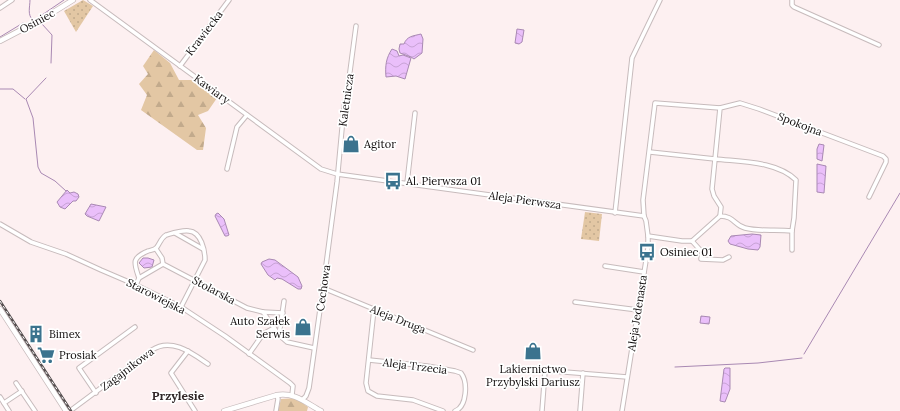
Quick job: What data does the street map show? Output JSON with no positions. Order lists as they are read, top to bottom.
{
  "streets": {
    "street": [
      "Osiniec",
      "Krawiecka",
      "Kawiary",
      "Kaletnicza",
      "Spokojna",
      "Aleja Pierwsza",
      "Cechowa",
      "Stolarska",
      "Starowiejska",
      "Aleja Jedenasta",
      "Aleja Druga",
      "Aleja Trzecia",
      "Zagajnikowa"
    ]
  },
  "crossings": [
    ["Krawiecka", "Kawiary"],
    ["Kawiary", "Kaletnicza"],
    ["Kawiary", "Aleja Pierwsza"],
    ["Kawiary", "Cechowa"],
    ["Kaletnicza", "Aleja Pierwsza"],
    ["Kaletnicza", "Cechowa"],
    ["Spokojna", "Aleja Jedenasta"],
    ["Aleja Pierwsza", "Cechowa"],
    ["Aleja Pierwsza", "Aleja Jedenasta"],
    ["Cechowa", "Aleja Druga"]
  ],
  "districts": ["Przylesie"],
  "places": {
    "shop": ["Agitor", "Auto Szałek Serwis", "Lakiernictwo Przybylski Dariusz"],
    "bus stop": ["Al. Pierwsza 01", "Osiniec 01"],
    "building": ["Bimex"],
    "supermarket": ["Prosiak"]
  }
}
